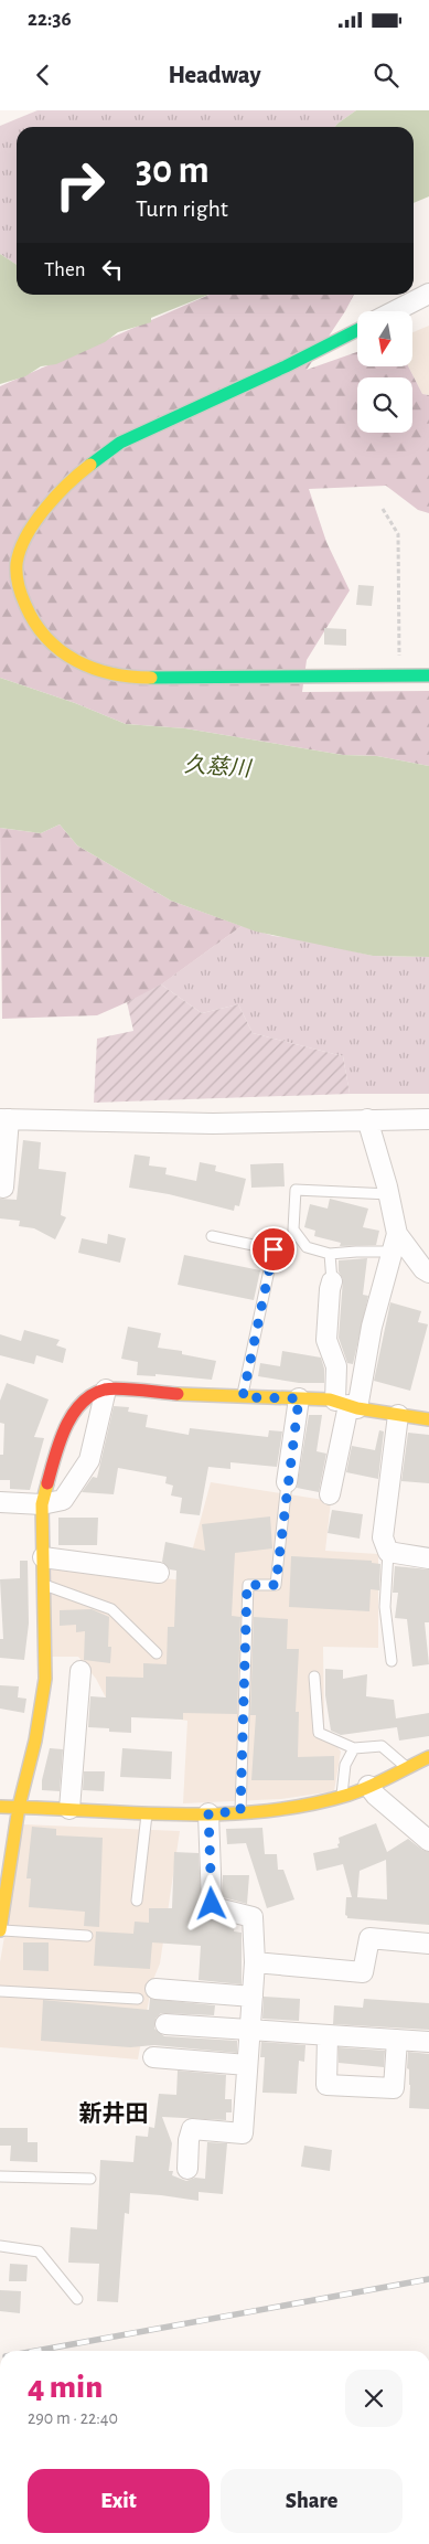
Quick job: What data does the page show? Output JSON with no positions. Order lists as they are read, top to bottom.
{
  "districts": ["新井田"],
  "water": ["久慈川"],
  "north": "bottom",
  "page": {
    "status": "22:36",
    "header": "Headway",
    "turn": ["30 m", "Turn right"],
    "then": "Then",
    "heading": ["4 min", "290 m · 22:40"],
    "buttons": ["Exit", "Share"]
  }
}
